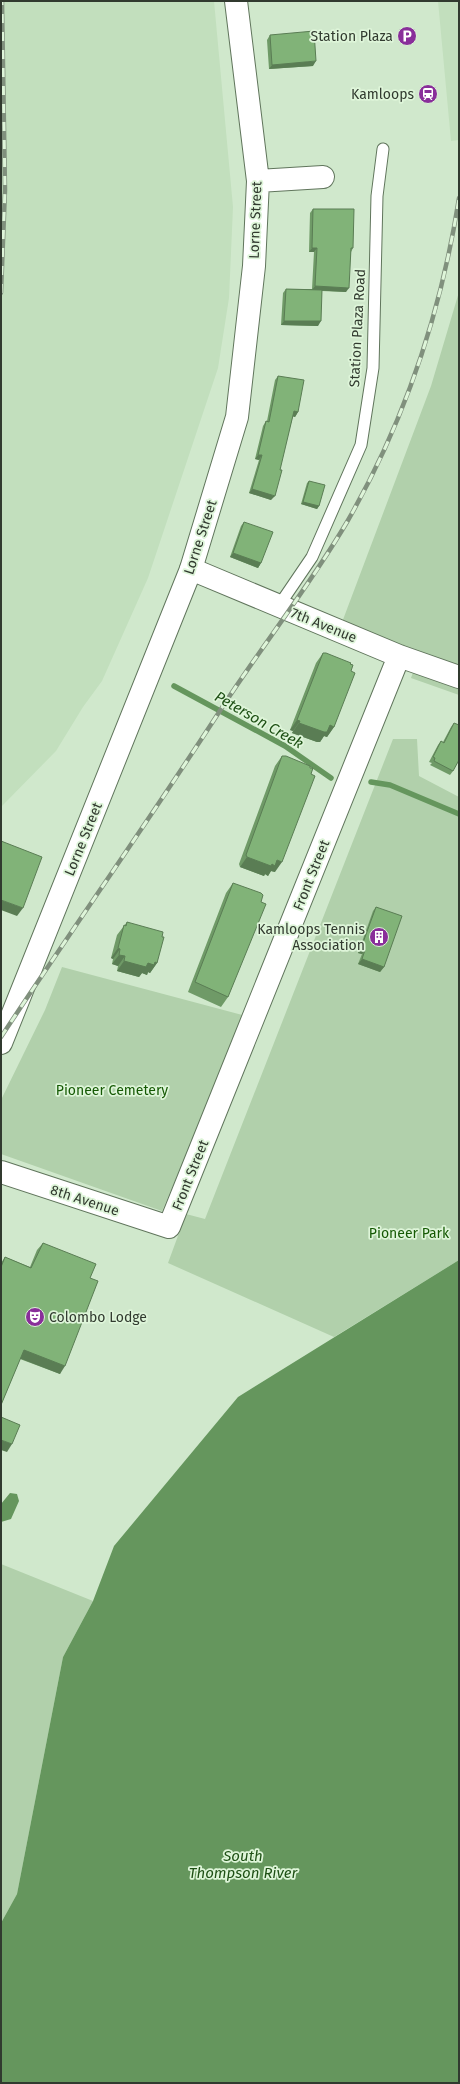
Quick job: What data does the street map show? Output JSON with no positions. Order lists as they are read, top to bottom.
{
  "streets": {
    "street": [
      "Lorne Street",
      "7th Avenue",
      "Front Street",
      "8th Avenue"
    ],
    "lane": ["Station Plaza Road"]
  },
  "crossings": [
    ["Lorne Street", "7th Avenue"],
    ["Station Plaza Road", "7th Avenue"],
    ["7th Avenue", "Front Street"],
    ["Front Street", "8th Avenue"]
  ],
  "water": ["Peterson Creek", "South Thompson River"],
  "parks": ["Pioneer Cemetery", "Pioneer Park"],
  "places": {
    "parking": ["Station Plaza"],
    "station": ["Kamloops"],
    "building": ["Kamloops Tennis Association"],
    "theatre": ["Colombo Lodge"]
  }
}
